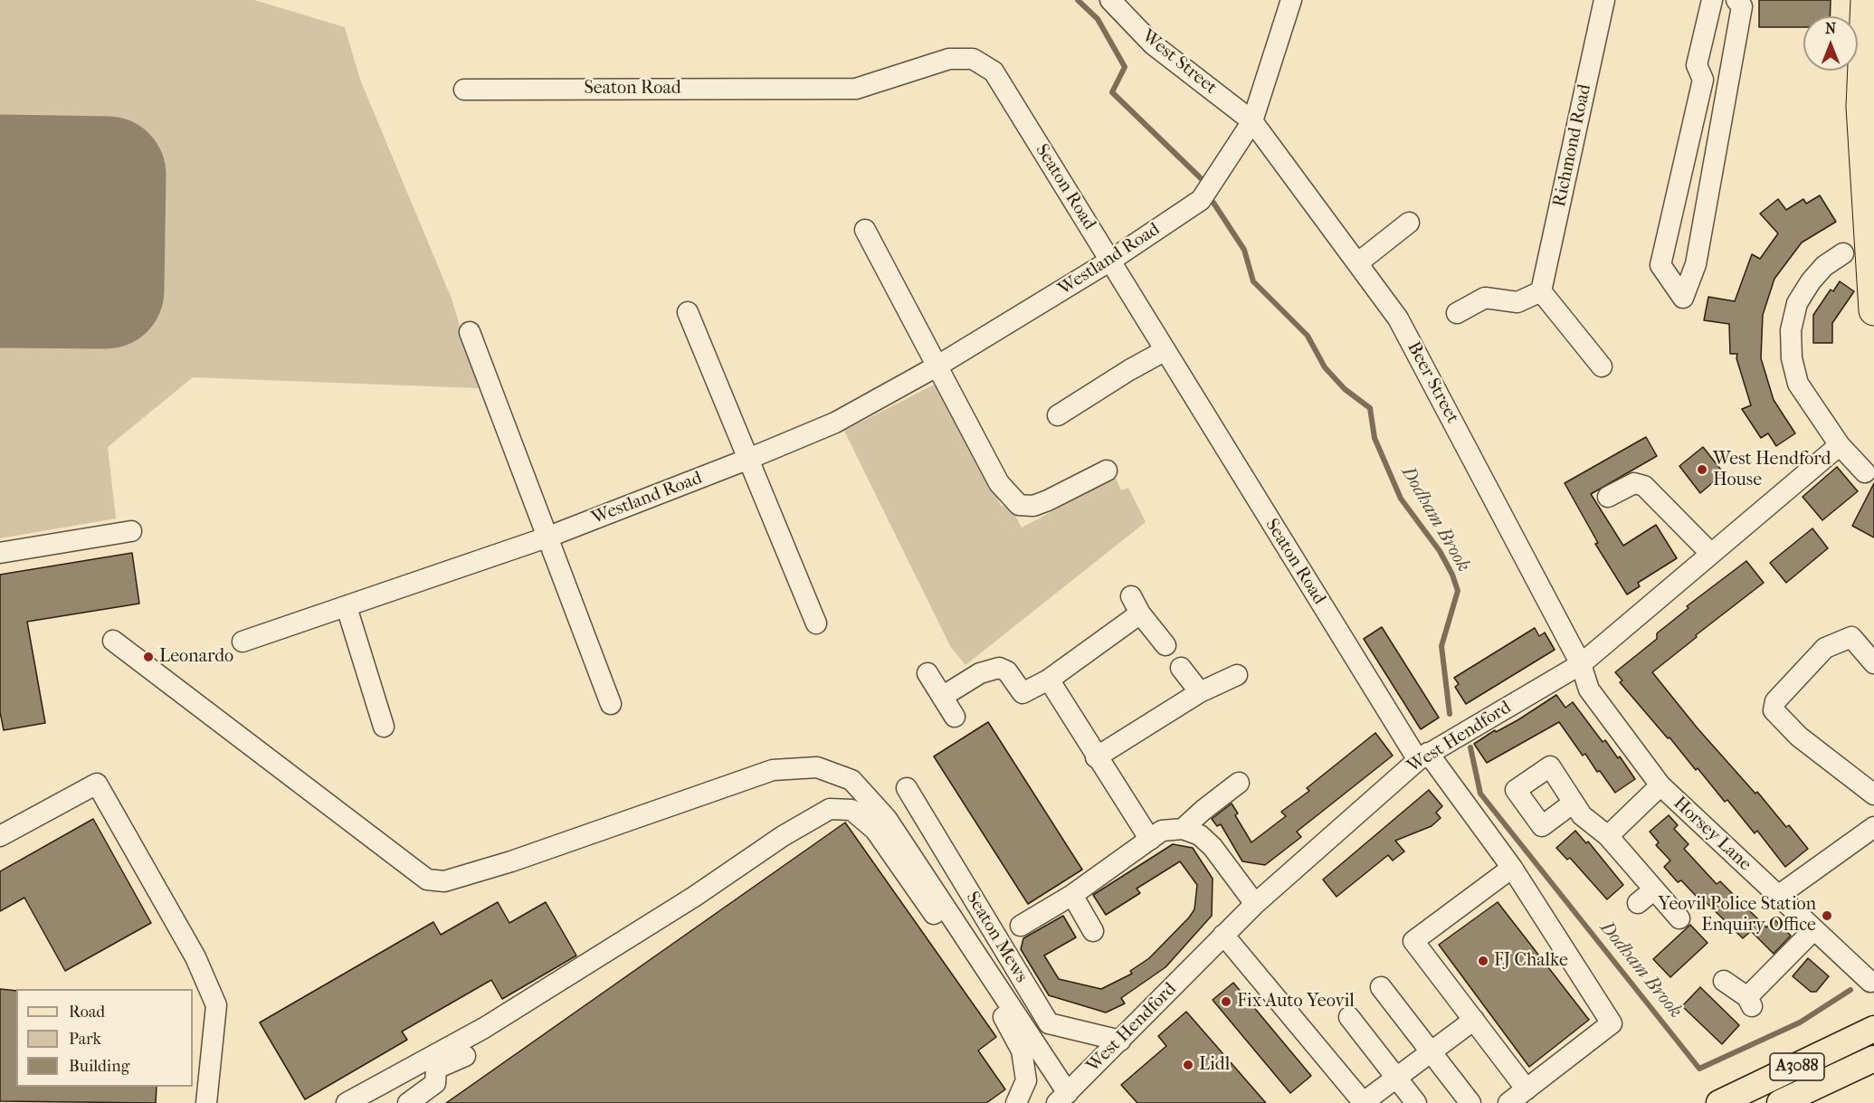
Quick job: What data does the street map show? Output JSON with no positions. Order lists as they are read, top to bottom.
{
  "streets": {
    "main road": ["A3088"],
    "street": [
      "West Street",
      "Seaton Road",
      "Richmond Road",
      "Westland Road",
      "Beer Street",
      "West Hendford",
      "Horsey Lane",
      "Seaton Mews"
    ]
  },
  "crossings": [
    ["West Street", "Westland Road"],
    ["West Street", "Beer Street"],
    ["Seaton Road", "Westland Road"],
    ["Seaton Road", "West Hendford"],
    ["Westland Road", "Beer Street"],
    ["Beer Street", "West Hendford"],
    ["Beer Street", "Horsey Lane"],
    ["West Hendford", "Horsey Lane"],
    ["West Hendford", "Seaton Mews"]
  ],
  "water": ["Dodham Brook"],
  "places": [
    "West Hendford House",
    "Leonardo",
    "Yeovil Police Station Enquiry Office",
    "FJ Chalke",
    "Fix Auto Yeovil",
    "Lidl"
  ],
  "legend": ["Road", "Park", "Building"],
  "north": "top"
}
